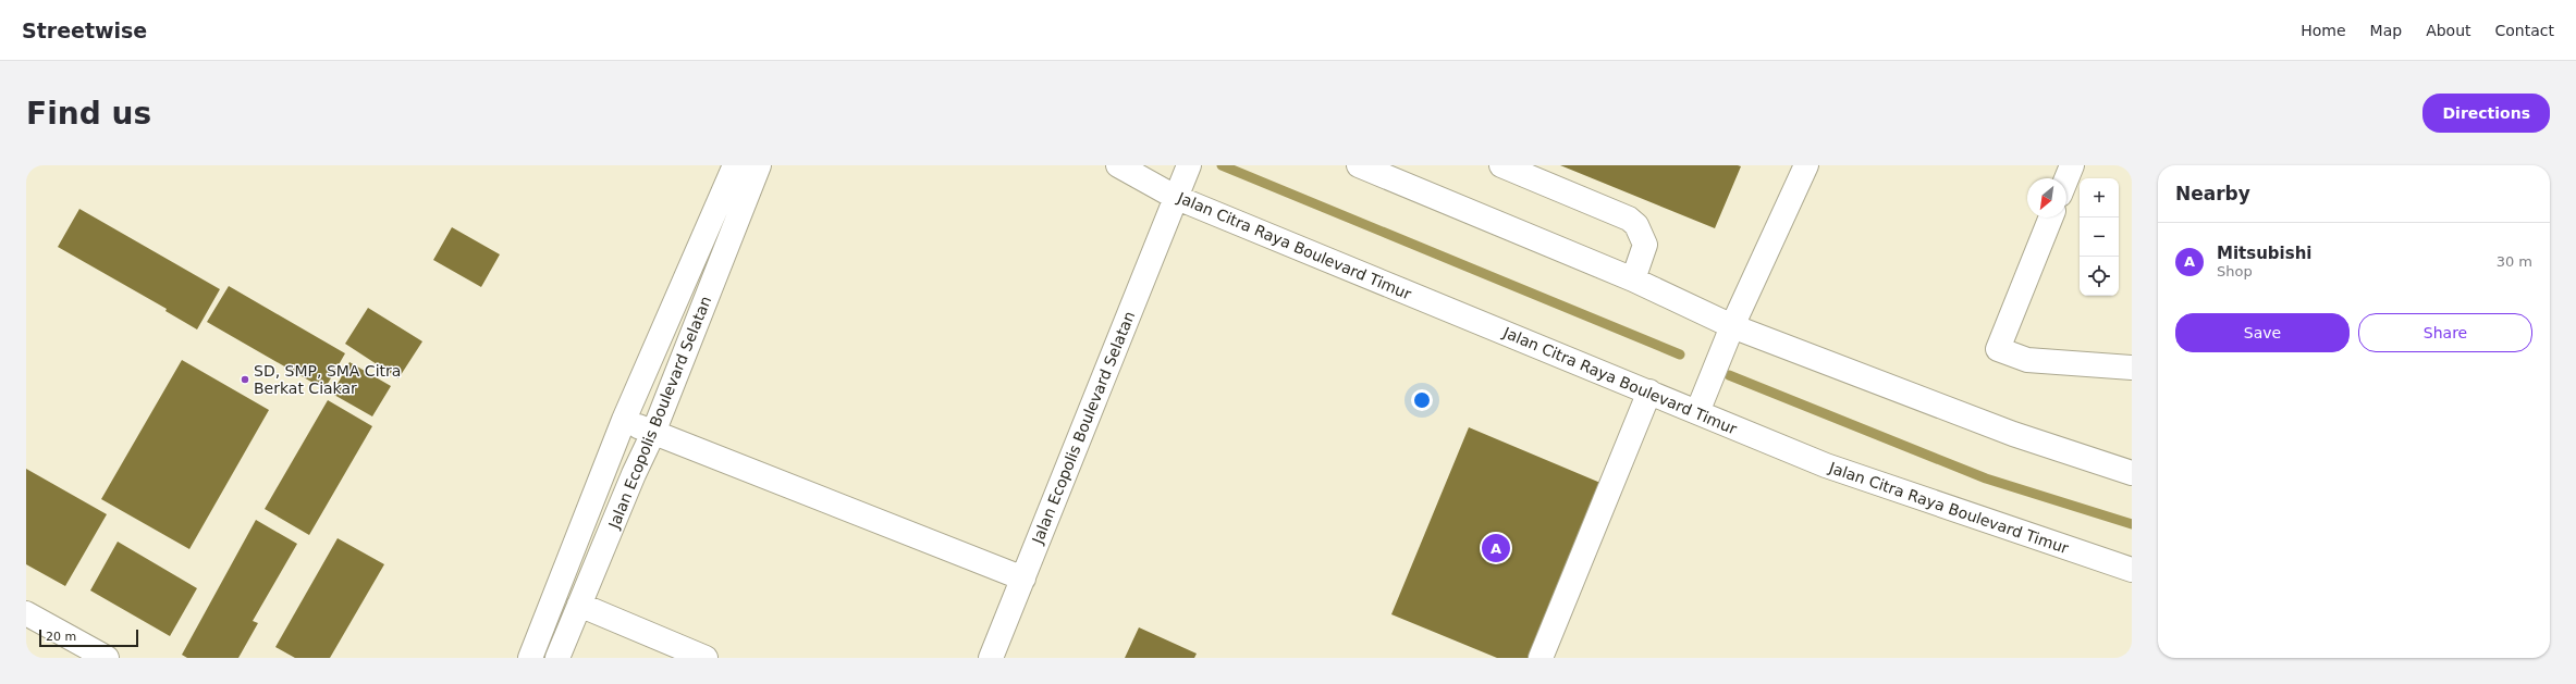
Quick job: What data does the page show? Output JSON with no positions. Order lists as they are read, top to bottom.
{
  "streets": {
    "street": ["Jalan Citra Raya Boulevard Timur", "Jalan Ecopolis Boulevard Selatan"]
  },
  "crossings": [
    ["Jalan Citra Raya Boulevard Timur", "Jalan Ecopolis Boulevard Selatan"]
  ],
  "places": ["SD, SMP, SMA Citra Berkat Ciakar"],
  "scale_bar": "20 m",
  "north": "bottom left",
  "page": {
    "header": "Streetwise",
    "nav": [
      "Home",
      "Map",
      "About",
      "Contact"
    ],
    "buttons": [
      "Directions",
      ["Save", "Share"]
    ],
    "title": "Find us",
    "heading": "Nearby",
    "map_buttons": ["+", "−"],
    "list": [
      {
        "mark": "A",
        "name": "Mitsubishi",
        "note": "Shop",
        "value": "30 m"
      }
    ],
    "pins": "A",
    "scale": "20 m"
  }
}
